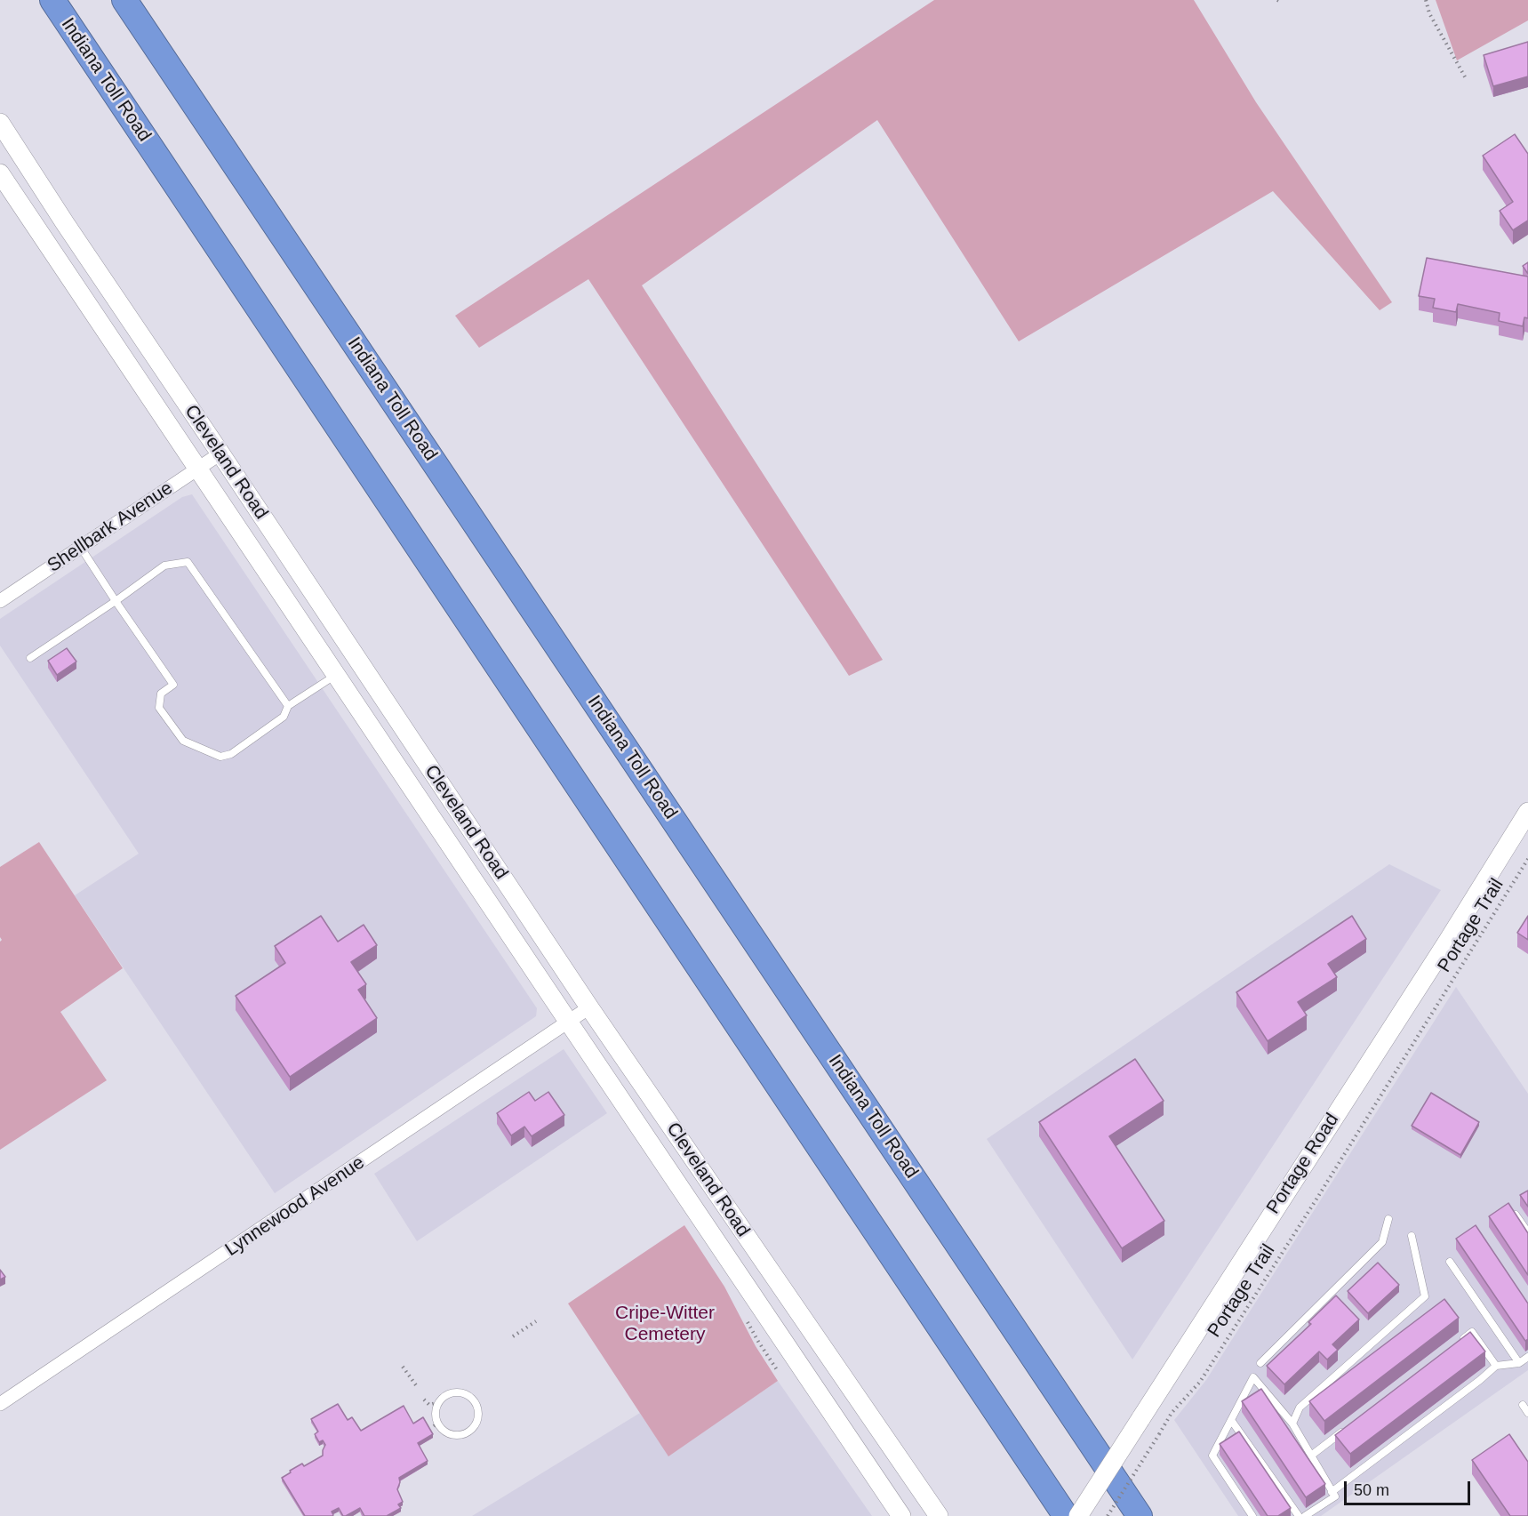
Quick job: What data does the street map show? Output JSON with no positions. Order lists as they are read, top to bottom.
{
  "streets": {
    "highway": ["Indiana Toll Road"],
    "main road": ["Cleveland Road", "Portage Road"],
    "street": ["Shellbark Avenue", "Lynnewood Avenue"],
    "path": ["Portage Trail"]
  },
  "crossings": [
    ["Cleveland Road", "Shellbark Avenue"],
    ["Cleveland Road", "Lynnewood Avenue"]
  ],
  "parks": ["Cripe-Witter Cemetery"],
  "scale_bar": "50 m"
}
